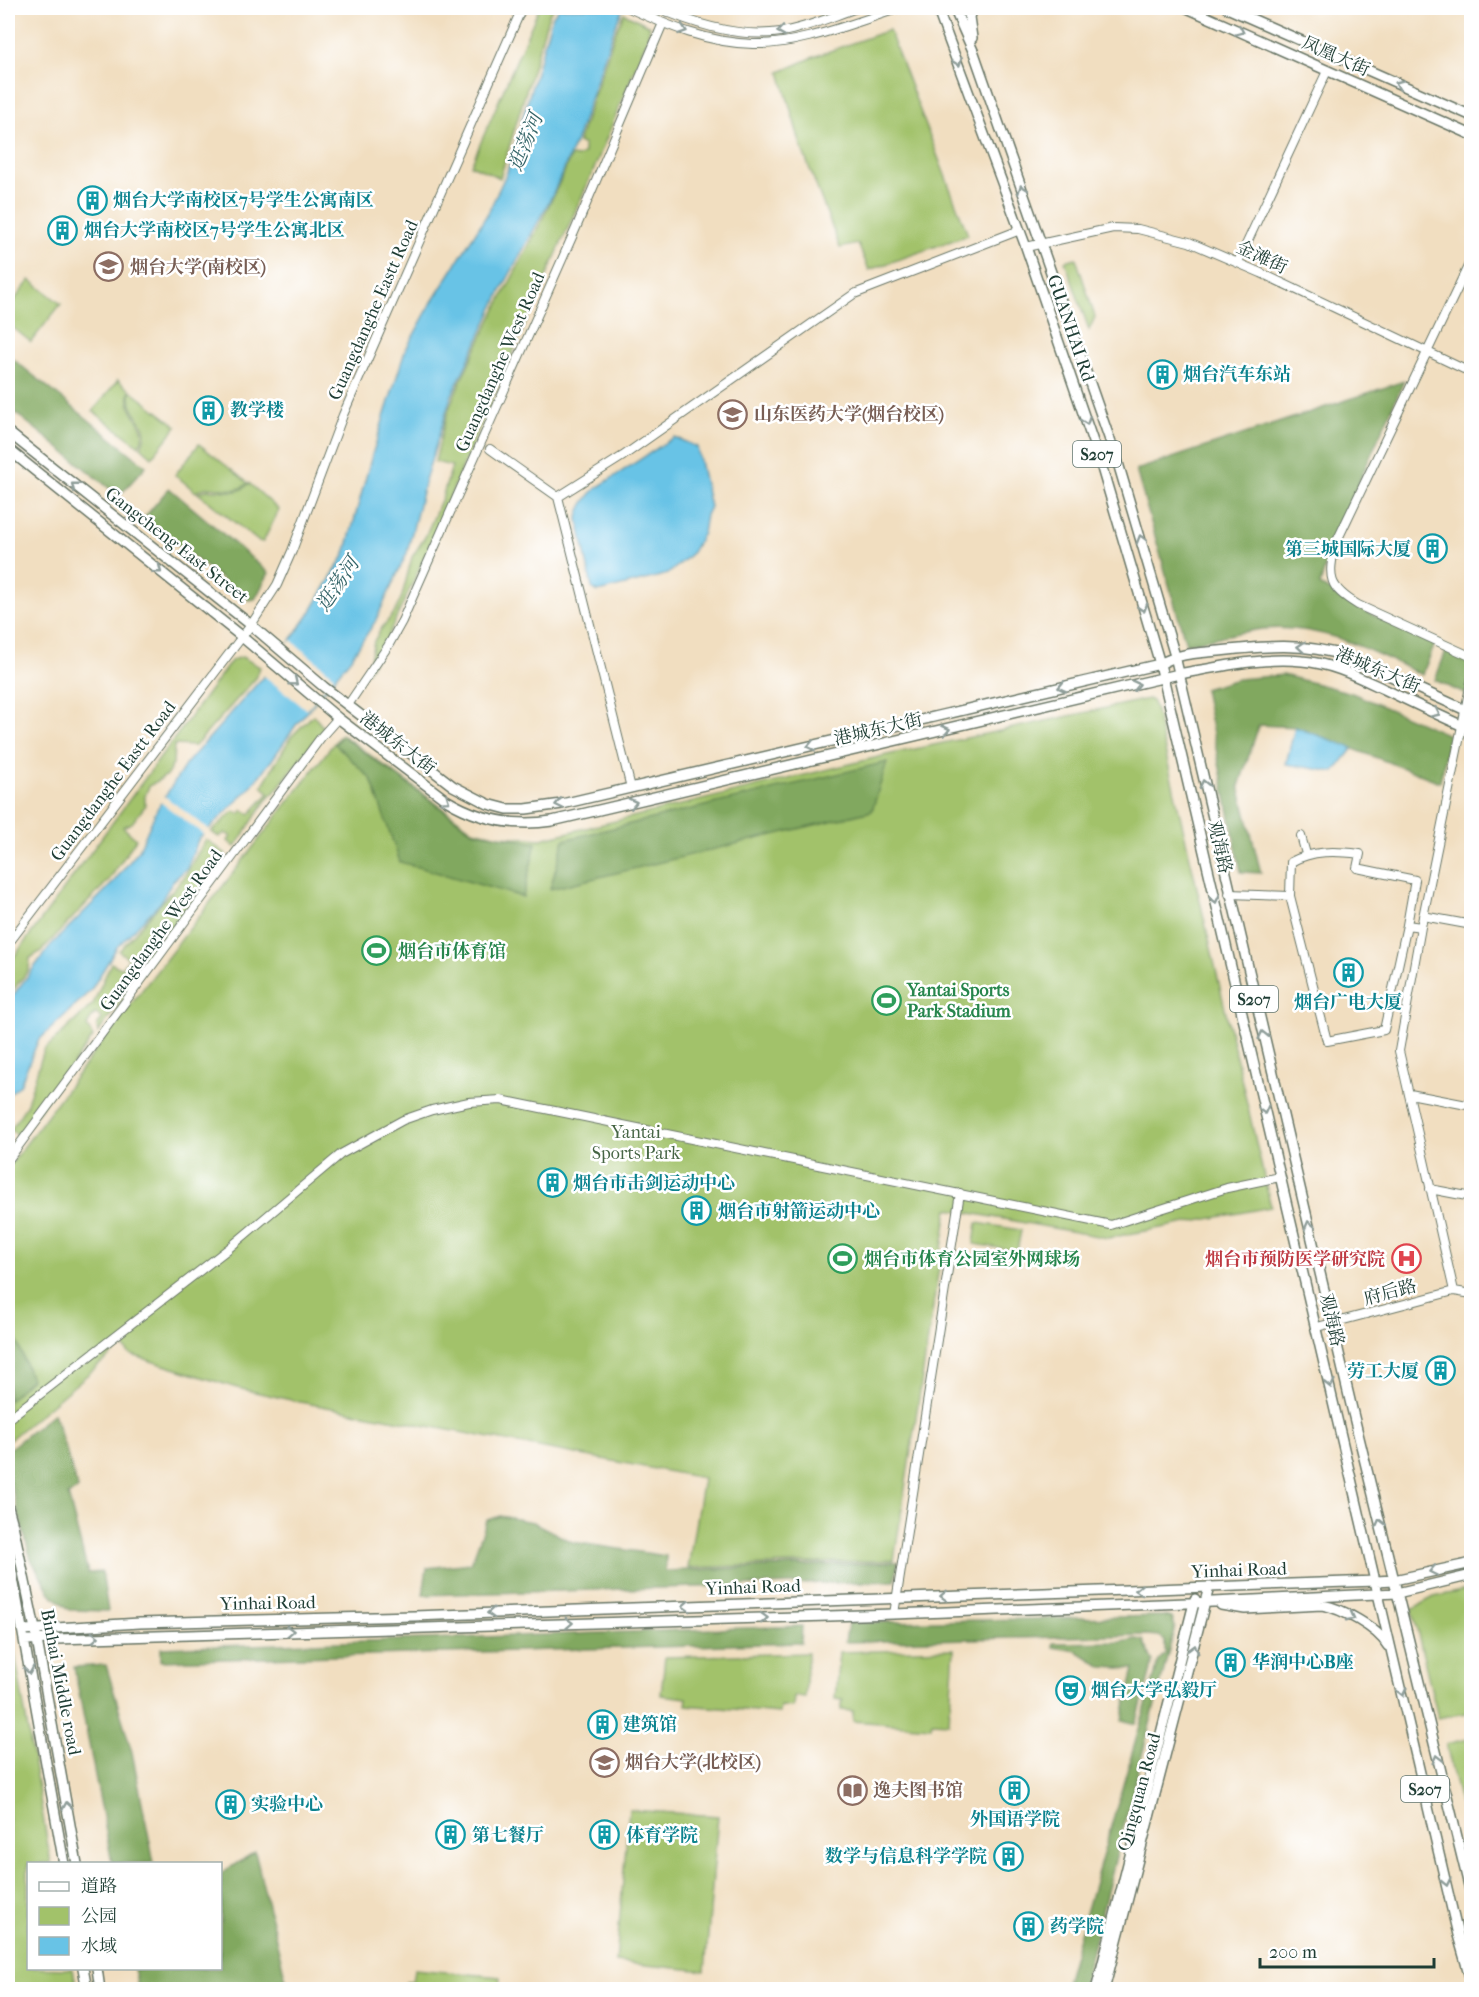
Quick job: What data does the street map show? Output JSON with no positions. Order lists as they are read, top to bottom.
{
  "streets": {
    "main road": [
      "凤凰大街",
      "GUANHAI Rd",
      "S207",
      "Gangcheng East Street",
      "港城东大街",
      "观海路",
      "Yinhai Road",
      "Binhai Middle road",
      "Qingquan Road"
    ],
    "street": [
      "金滩街",
      "Guangdanghe Eastt Road",
      "Guangdanghe West Road",
      "府后路"
    ]
  },
  "crossings": [
    ["金滩街", "GUANHAI Rd"],
    ["Guangdanghe Eastt Road", "Gangcheng East Street"],
    ["GUANHAI Rd", "港城东大街"],
    ["GUANHAI Rd", "观海路"],
    ["Guangdanghe West Road", "港城东大街"],
    ["Gangcheng East Street", "港城东大街"],
    ["港城东大街", "观海路"],
    ["观海路", "府后路"],
    ["观海路", "Yinhai Road"],
    ["Yinhai Road", "Binhai Middle road"],
    ["Yinhai Road", "Qingquan Road"]
  ],
  "water": ["逛荡河"],
  "parks": ["Yantai Sports Park"],
  "places": {
    "building": [
      "烟台大学南校区7号学生公寓南区",
      "烟台大学南校区7号学生公寓北区",
      "烟台汽车东站",
      "教学楼",
      "第三城国际大厦",
      "烟台广电大厦",
      "烟台市击剑运动中心",
      "烟台市射箭运动中心",
      "劳工大厦",
      "华润中心B座",
      "建筑馆",
      "外国语学院",
      "实验中心",
      "第七餐厅",
      "体育学院",
      "数学与信息科学学院",
      "药学院"
    ],
    "school or university": ["烟台大学(南校区)", "山东医药大学(烟台校区)", "烟台大学(北校区)"],
    "sports": ["烟台市体育馆", "Yantai Sports Park Stadium", "烟台市体育公园室外网球场"],
    "hospital": ["烟台市预防医学研究院"],
    "theatre": ["烟台大学弘毅厅"],
    "library": ["逸夫图书馆"]
  },
  "legend": ["道路", "公园", "水域"],
  "scale_bar": "200 m"
}
